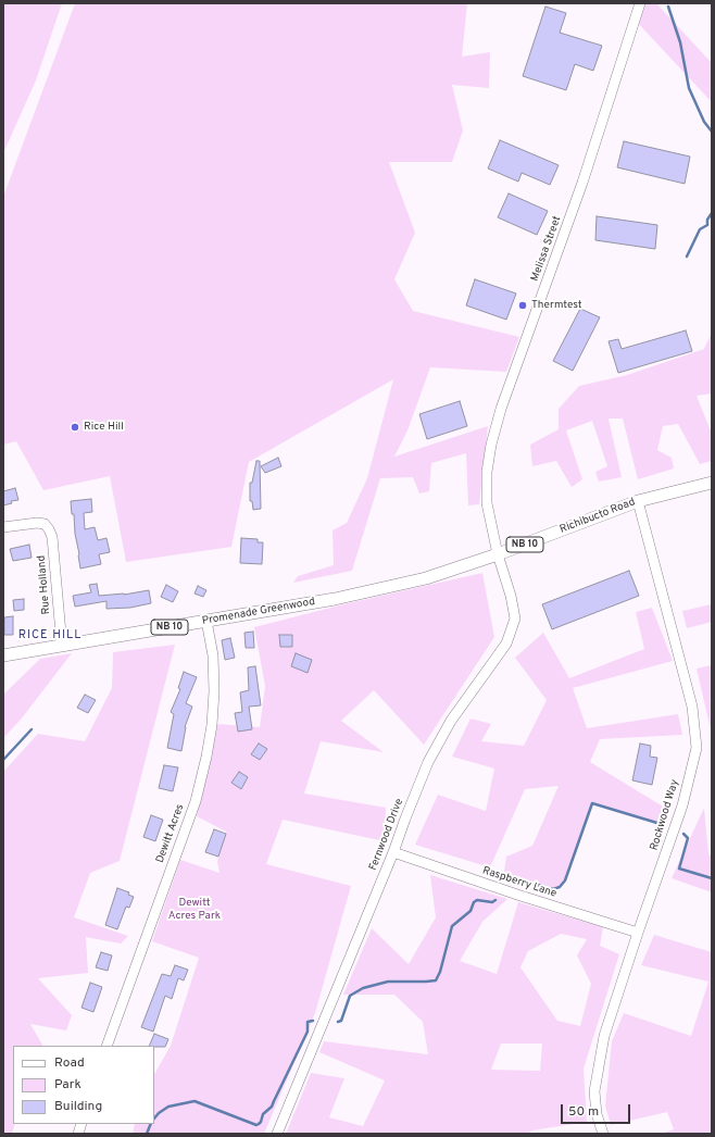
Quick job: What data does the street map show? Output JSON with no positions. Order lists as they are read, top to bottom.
{
  "streets": {
    "main road": ["Richibucto Road", "NB 10", "Promenade Greenwood"],
    "street": [
      "Melissa Street",
      "Rue Holland",
      "Rockwood Way",
      "Dewitt Acres",
      "Fernwood Drive",
      "Raspberry Lane"
    ]
  },
  "crossings": [
    ["Melissa Street", "Richibucto Road"],
    ["Melissa Street", "Fernwood Drive"],
    ["Richibucto Road", "Promenade Greenwood"],
    ["Richibucto Road", "Rockwood Way"],
    ["Richibucto Road", "Fernwood Drive"],
    ["Rue Holland", "Promenade Greenwood"],
    ["Promenade Greenwood", "Dewitt Acres"],
    ["Rockwood Way", "Raspberry Lane"],
    ["Fernwood Drive", "Raspberry Lane"]
  ],
  "districts": ["RICE HILL"],
  "parks": ["Dewitt Acres Park"],
  "places": ["Thermtest", "Rice Hill"],
  "legend": ["Road", "Park", "Building"],
  "scale_bar": "50 m"
}
